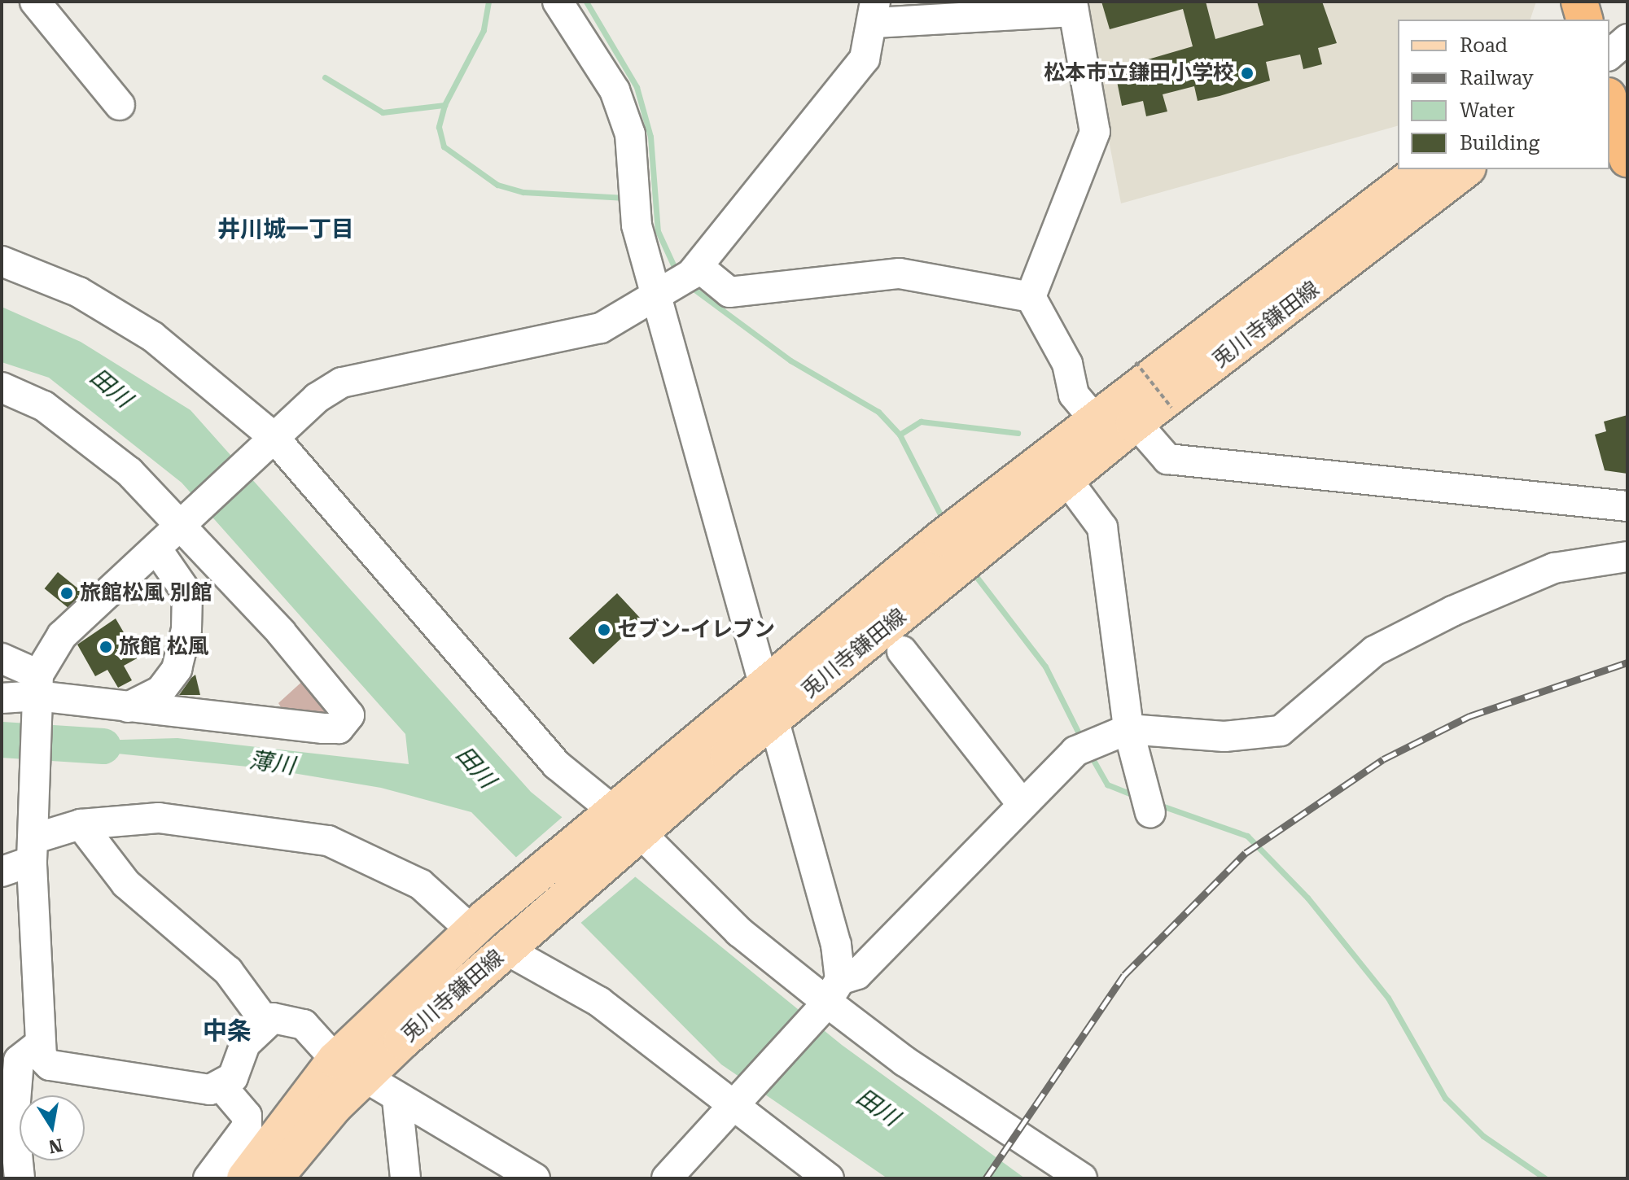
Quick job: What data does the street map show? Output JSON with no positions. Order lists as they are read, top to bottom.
{
  "streets": {
    "main road": ["兎川寺鎌田線"]
  },
  "districts": ["井川城一丁目", "中条"],
  "water": ["田川", "薄川"],
  "places": [
    "松本市立鎌田小学校",
    "旅館松風 別館",
    "セブン-イレブン",
    "旅館 松風"
  ],
  "legend": [
    "Road",
    "Railway",
    "Water",
    "Building"
  ],
  "north": "bottom"
}
